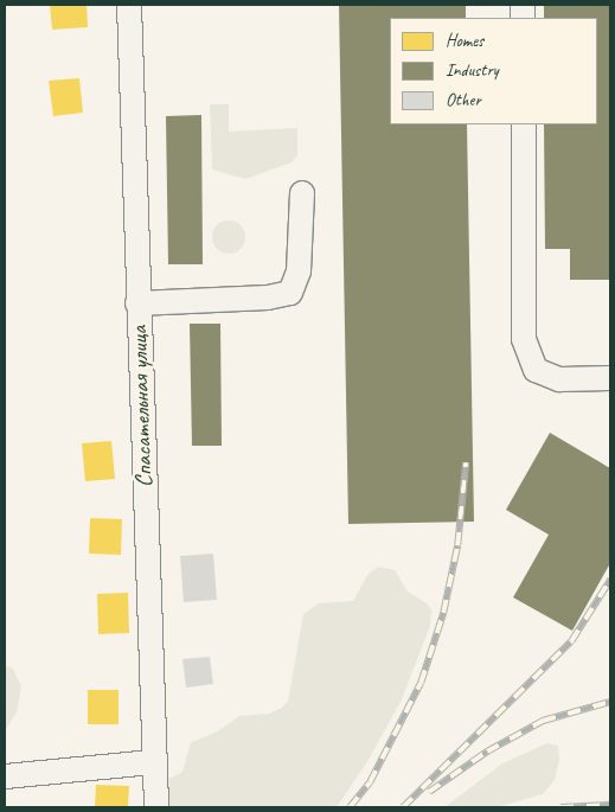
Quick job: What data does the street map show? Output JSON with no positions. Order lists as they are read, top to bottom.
{
  "streets": {
    "street": ["Спасательная улица"]
  },
  "legend": ["Homes", "Industry", "Other"]
}
